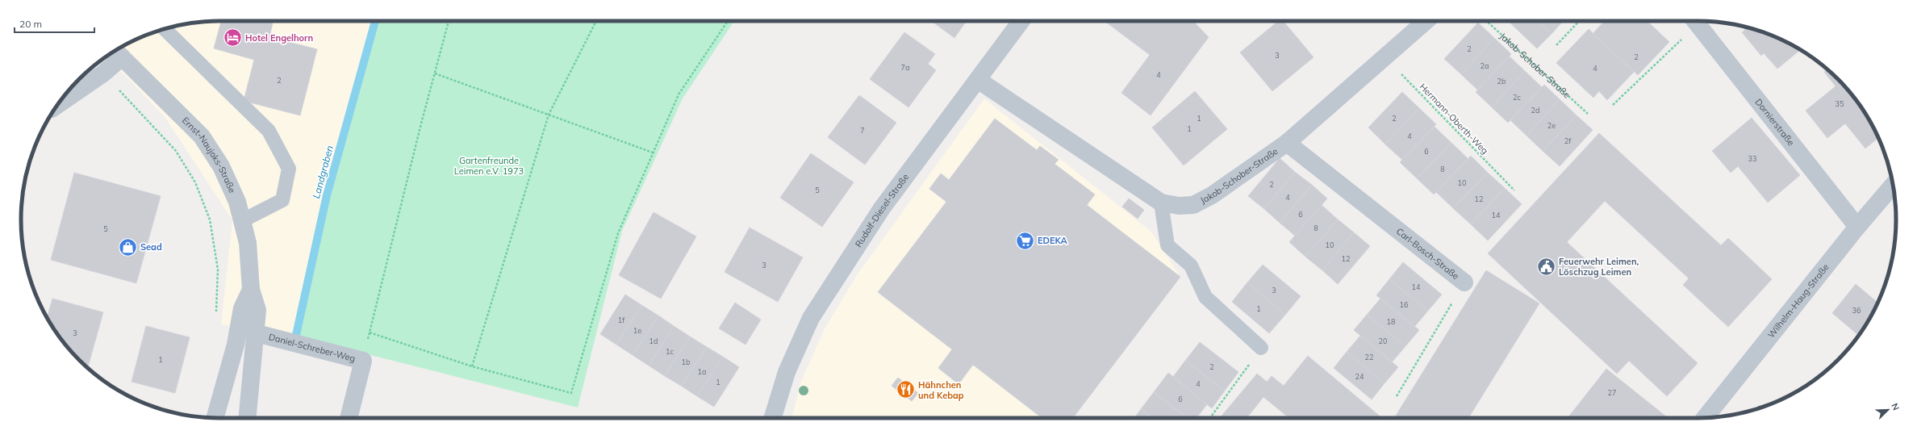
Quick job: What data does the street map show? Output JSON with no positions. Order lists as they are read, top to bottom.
{
  "streets": {
    "street": [
      "Jakob-Schober-Straße",
      "Dornierstraße",
      "Ernst-Naujoks-Straße",
      "Rudolf-Diesel-Straße",
      "Carl-Bosch-Straße",
      "Wilhelm-Haug-Straße",
      "Daniel-Schreber-Weg"
    ],
    "path": ["Hermann-Oberth-Weg"]
  },
  "crossings": [
    ["Jakob-Schober-Straße", "Hermann-Oberth-Weg"],
    ["Jakob-Schober-Straße", "Rudolf-Diesel-Straße"],
    ["Jakob-Schober-Straße", "Carl-Bosch-Straße"],
    ["Dornierstraße", "Wilhelm-Haug-Straße"],
    ["Ernst-Naujoks-Straße", "Daniel-Schreber-Weg"]
  ],
  "water": ["Landgraben"],
  "parks": ["Gartenfreunde Leimen e.V. 1973"],
  "places": {
    "hotel": ["Hotel Engelhorn"],
    "supermarket": ["EDEKA"],
    "shop": ["Sead"],
    "public building": ["Feuerwehr Leimen, Löschzug Leimen"],
    "restaurant": ["Hähnchen und Kebap"]
  },
  "house_numbers": [
    "2",
    "3",
    "2",
    "2a",
    "7a",
    "4",
    "4",
    "2",
    "2b",
    "2c",
    "35",
    "2d",
    "1",
    "2",
    "2e",
    "1",
    "7",
    "4",
    "2f",
    "6",
    "33",
    "8",
    "10",
    "2",
    "5",
    "4",
    "12",
    "6",
    "14",
    "8",
    "5",
    "10",
    "12",
    "3",
    "14",
    "3",
    "16",
    "1",
    "36",
    "1f",
    "18",
    "1e",
    "3",
    "1d",
    "20",
    "1c",
    "22",
    "1",
    "1b",
    "2",
    "1a",
    "24",
    "1",
    "4",
    "27",
    "6"
  ],
  "scale_bar": "20 m",
  "north": "top right"
}
